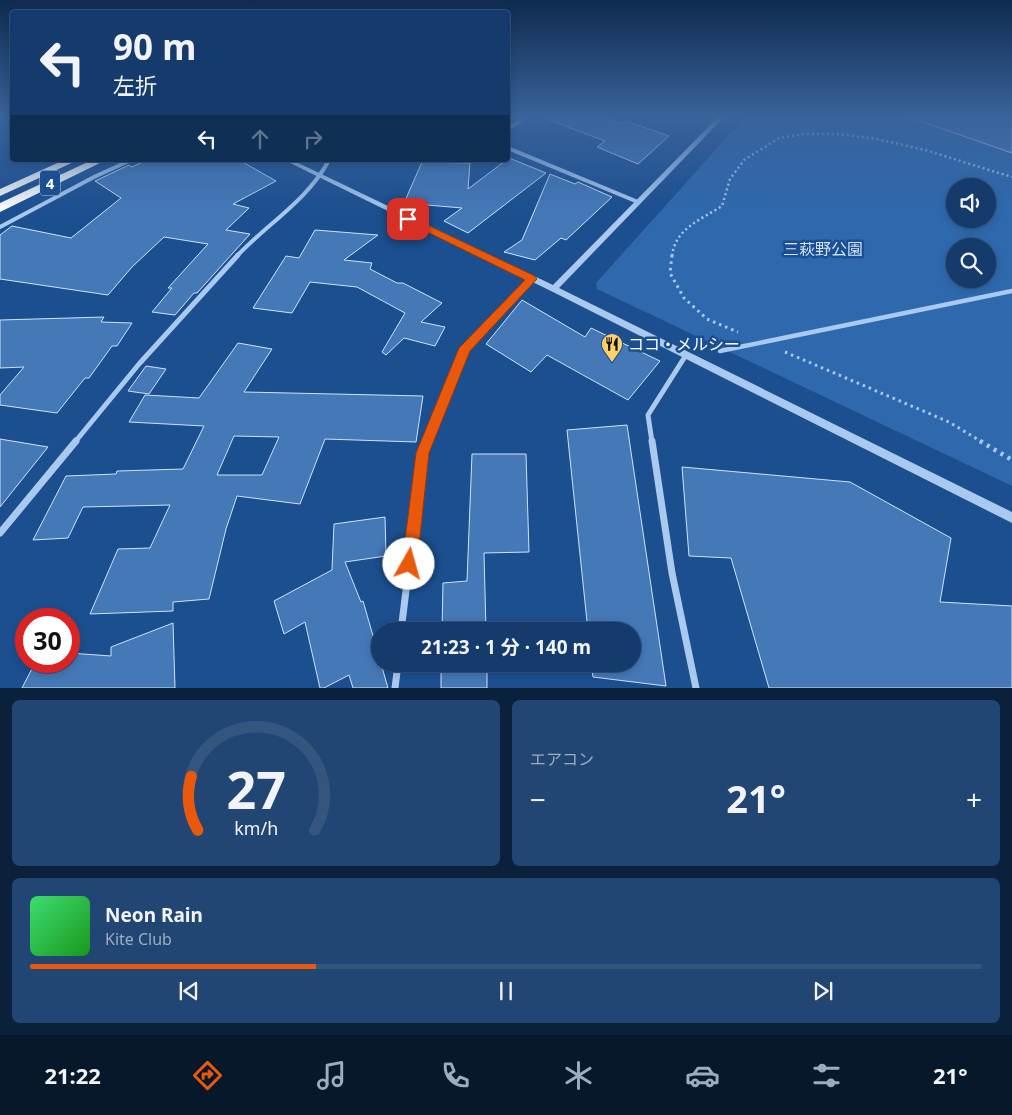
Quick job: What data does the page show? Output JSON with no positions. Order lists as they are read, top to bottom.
{
  "streets": {
    "highway": ["4"]
  },
  "parks": ["三萩野公園"],
  "places": {
    "restaurant": ["ココ・メルシー"]
  },
  "page": {
    "turn": ["90 m", "左折"],
    "limit": "30",
    "trip": "21:23 · 1 分 · 140 m",
    "tile": "エアコン",
    "heat": ["−", "21°", "+"],
    "song": ["Neon Rain", "Kite Club"],
    "tabs": ["21:22", "21°"],
    "gauge": ["27", "km/h"]
  }
}
